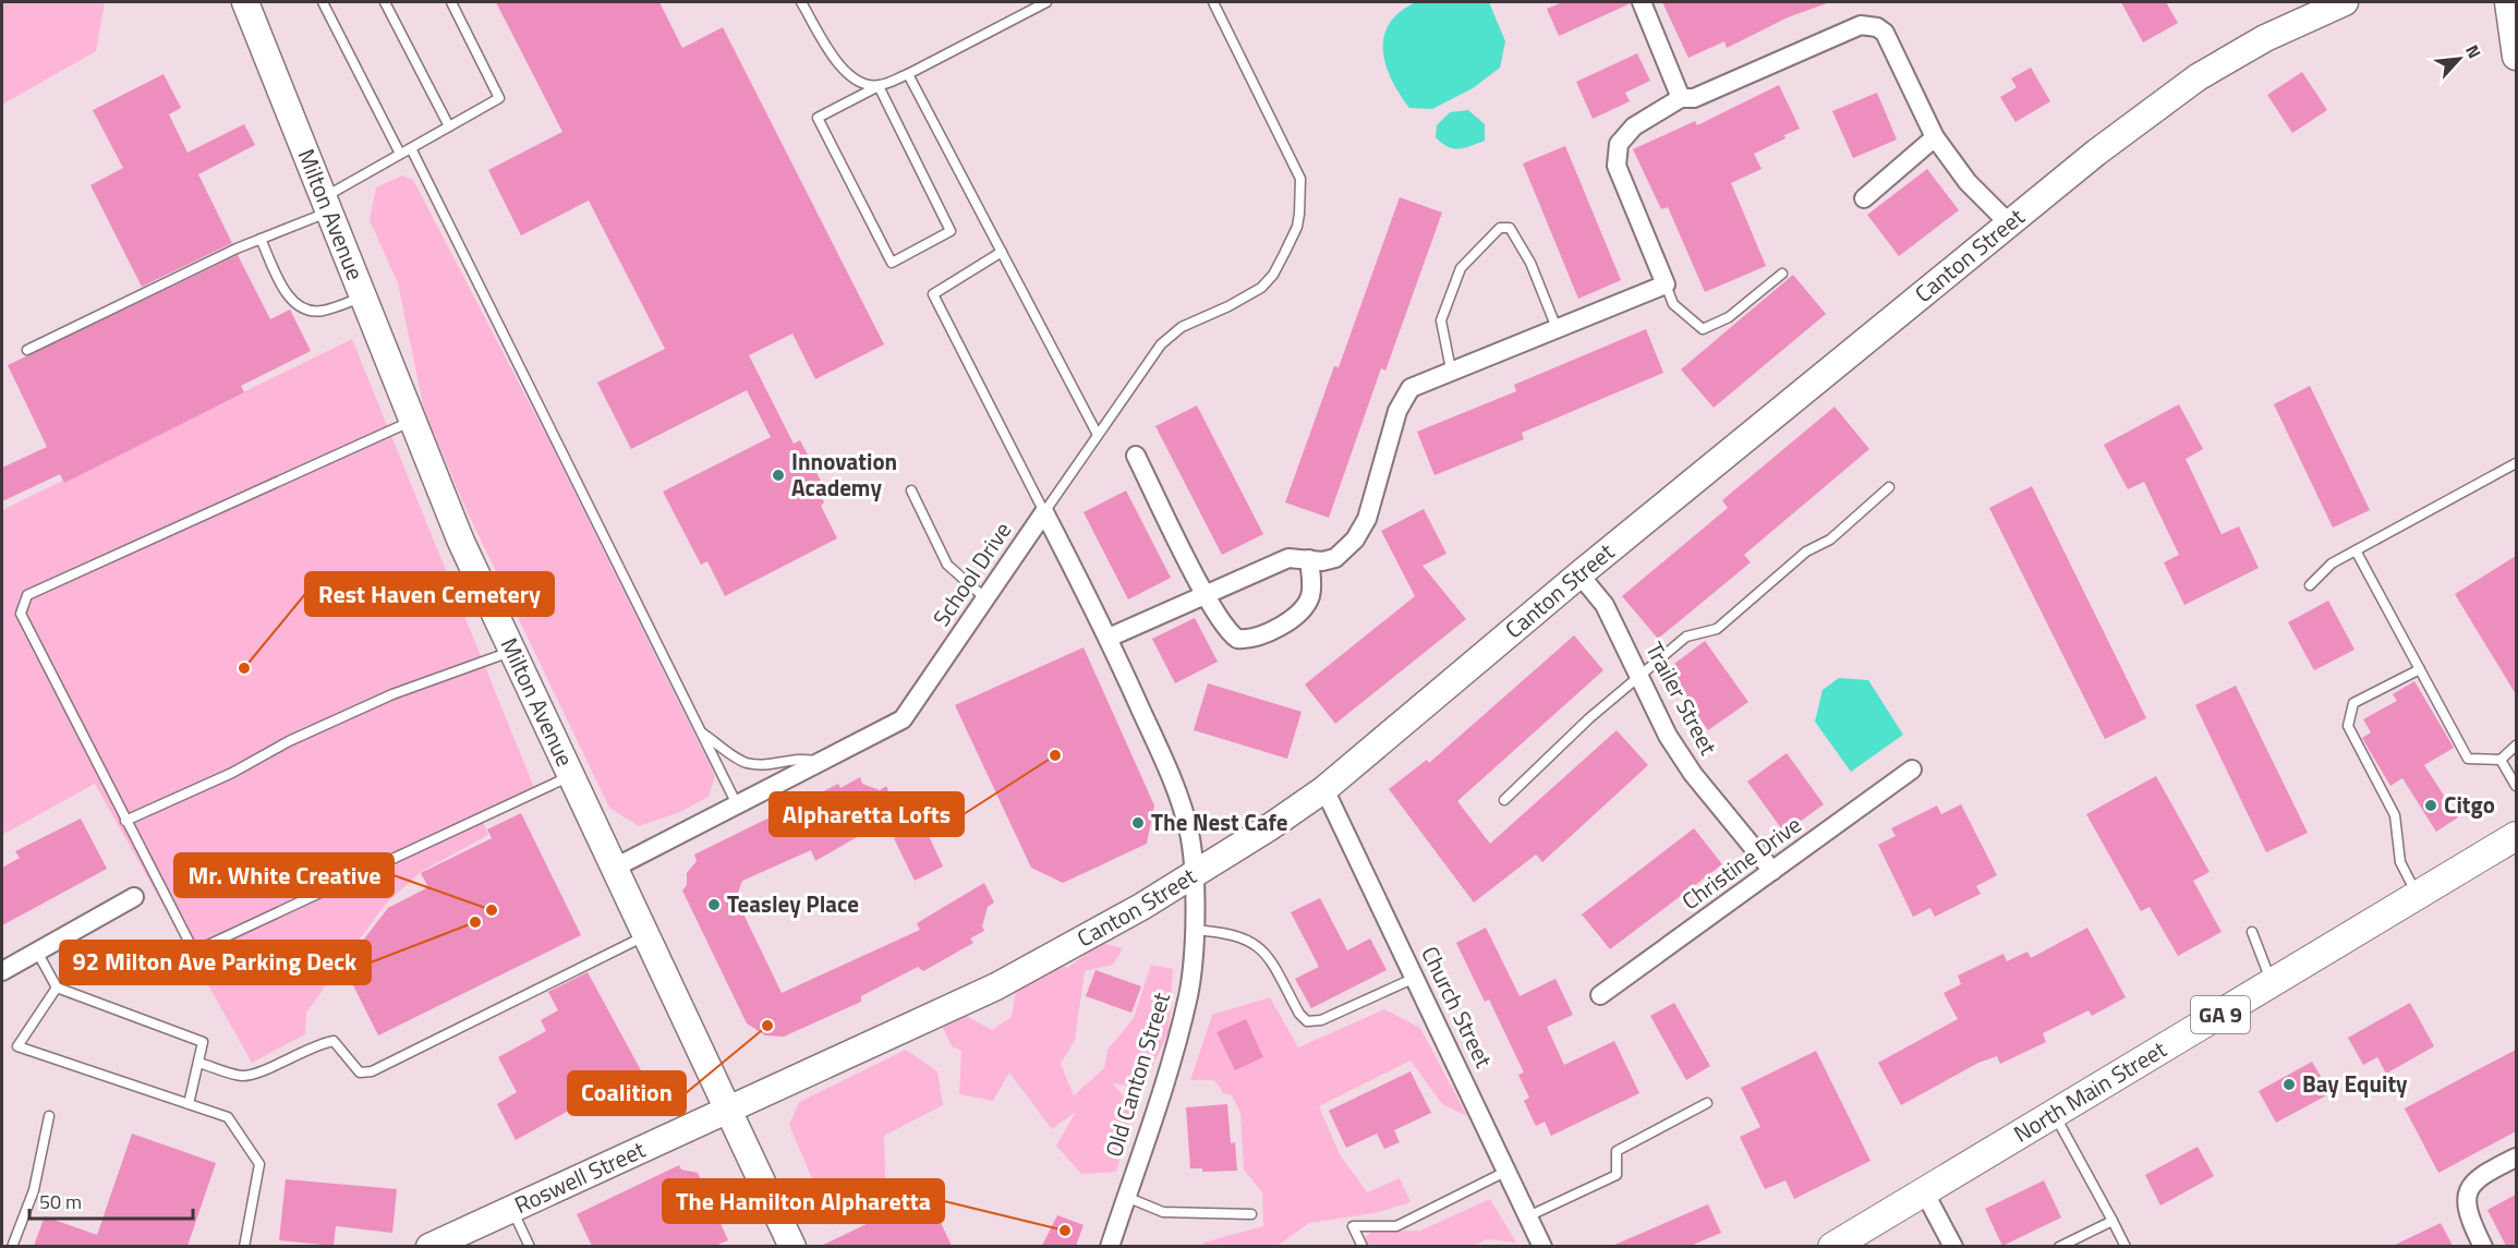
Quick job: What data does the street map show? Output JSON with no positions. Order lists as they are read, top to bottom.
{
  "streets": {
    "main road": ["GA 9", "North Main Street"],
    "street": [
      "Milton Avenue",
      "Canton Street",
      "School Drive",
      "Trailer Street",
      "Christine Drive",
      "Church Street",
      "Old Canton Street",
      "Roswell Street"
    ]
  },
  "crossings": [
    ["Milton Avenue", "Canton Street"],
    ["Milton Avenue", "School Drive"],
    ["Milton Avenue", "Roswell Street"],
    ["Canton Street", "School Drive"],
    ["Canton Street", "Trailer Street"],
    ["Canton Street", "Church Street"],
    ["Canton Street", "Old Canton Street"],
    ["Canton Street", "Roswell Street"],
    ["School Drive", "Old Canton Street"],
    ["Trailer Street", "Christine Drive"]
  ],
  "places": [
    "Innovation Academy",
    "Rest Haven Cemetery",
    "Alpharetta Lofts",
    "Citgo",
    "The Nest Cafe",
    "Teasley Place",
    "Mr. White Creative",
    "92 Milton Ave Parking Deck",
    "Coalition",
    "Bay Equity",
    "The Hamilton Alpharetta"
  ],
  "scale_bar": "50 m",
  "north": "top right"
}
